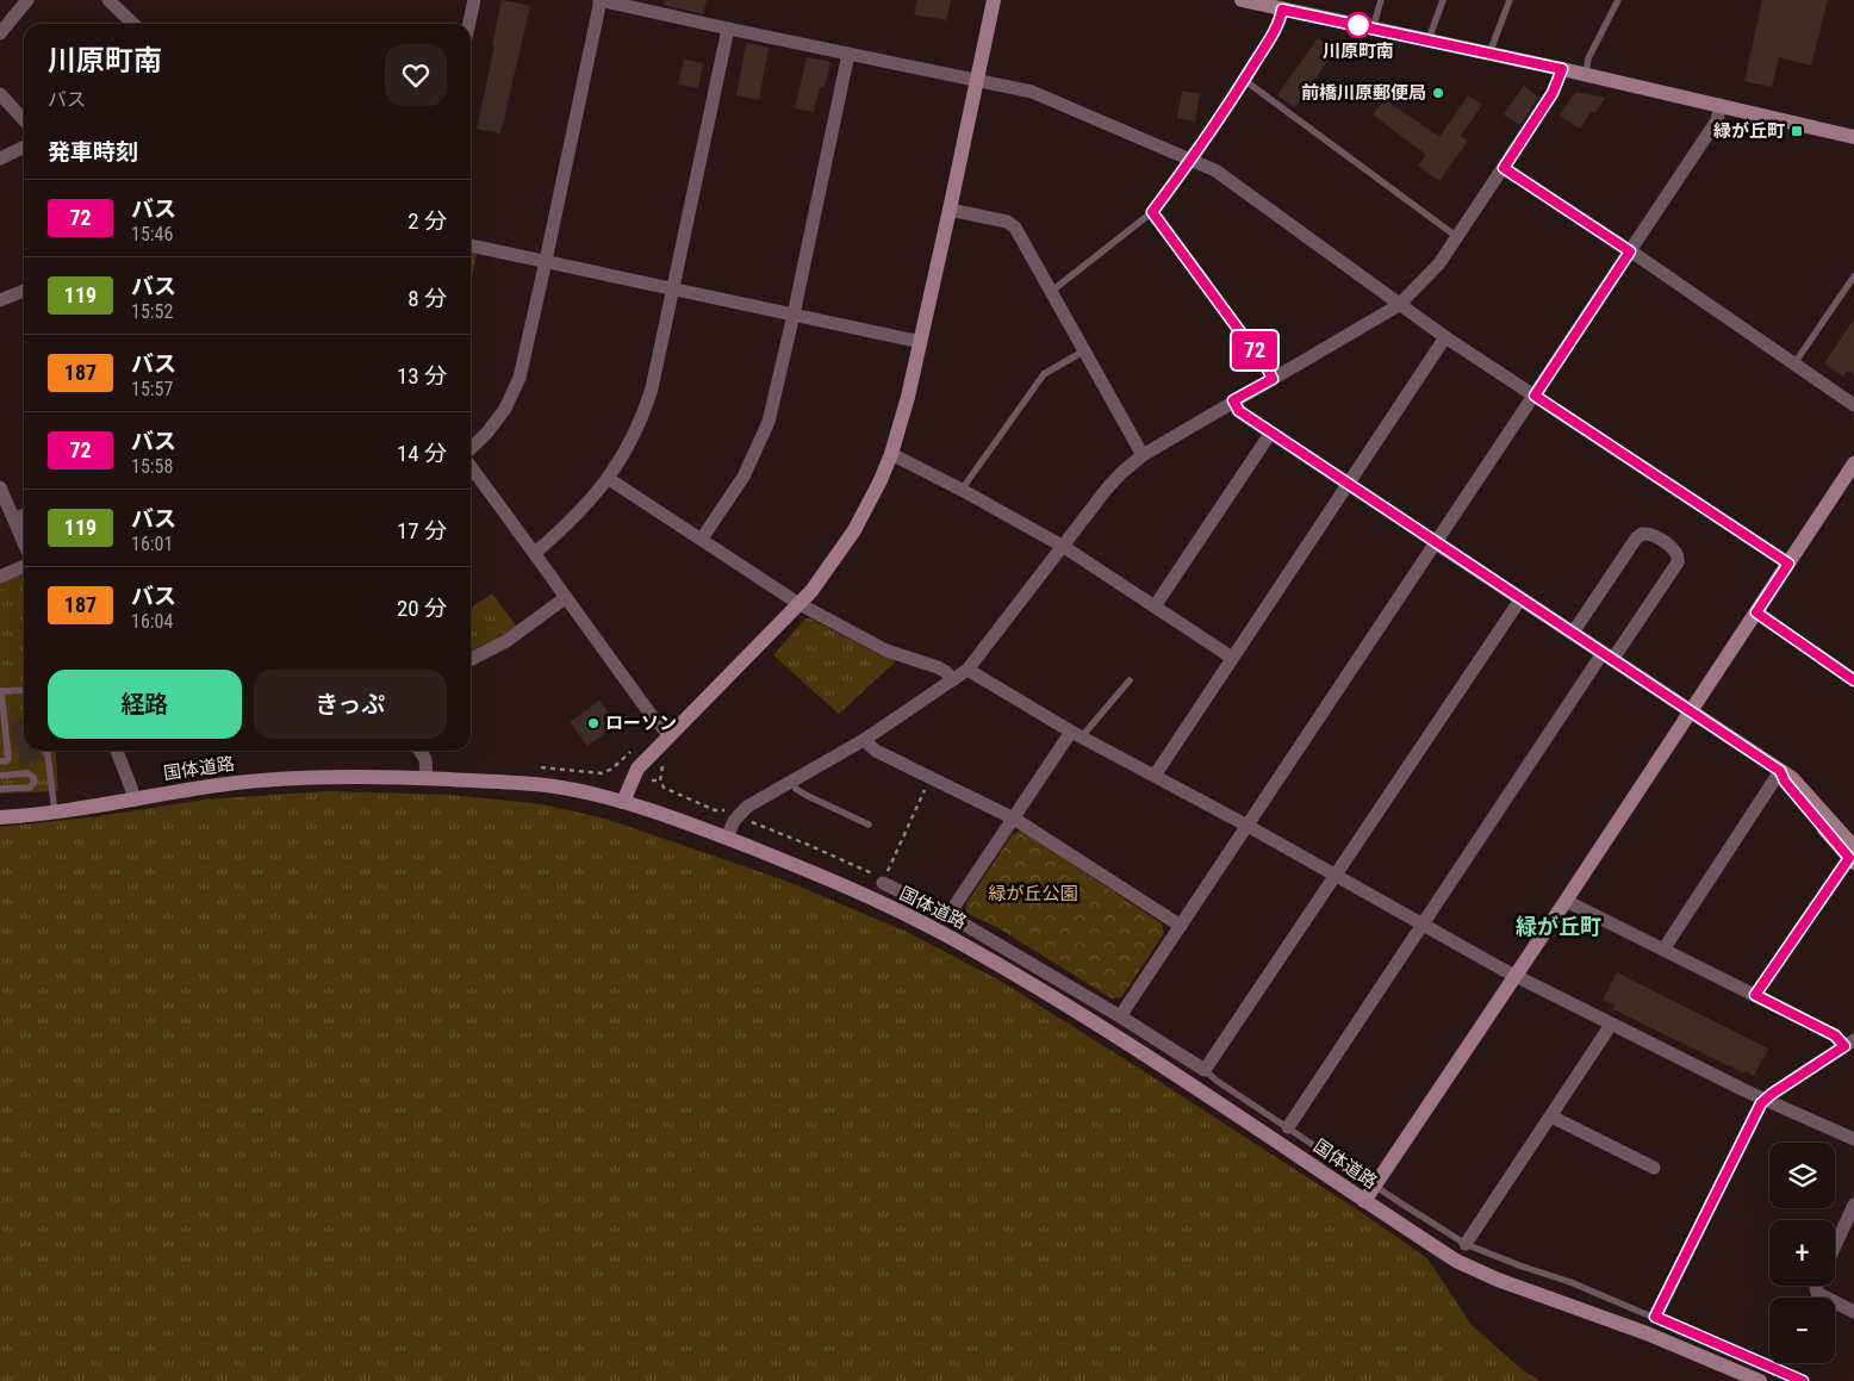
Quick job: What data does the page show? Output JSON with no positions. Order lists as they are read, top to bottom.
{
  "streets": {
    "street": ["国体道路"]
  },
  "districts": ["緑が丘町"],
  "parks": ["緑が丘公園"],
  "places": {
    "other": ["川原町南", "前橋川原郵便局", "ローソン"],
    "transit": ["緑が丘町"]
  },
  "lines": ["bus line 72"],
  "page": {
    "on_map": "72",
    "heading": [
      ["川原町南", "バス"],
      "発車時刻"
    ],
    "list": [
      {
        "mark": "72",
        "name": "バス",
        "note": "15:46",
        "value": "2 分"
      },
      {
        "mark": "119",
        "name": "バス",
        "note": "15:52",
        "value": "8 分"
      },
      {
        "mark": "187",
        "name": "バス",
        "note": "15:57",
        "value": "13 分"
      },
      {
        "mark": "72",
        "name": "バス",
        "note": "15:58",
        "value": "14 分"
      },
      {
        "mark": "119",
        "name": "バス",
        "note": "16:01",
        "value": "17 分"
      },
      {
        "mark": "187",
        "name": "バス",
        "note": "16:04",
        "value": "20 分"
      }
    ],
    "buttons": ["経路", "きっぷ"],
    "map_buttons": ["+", "−"]
  }
}
